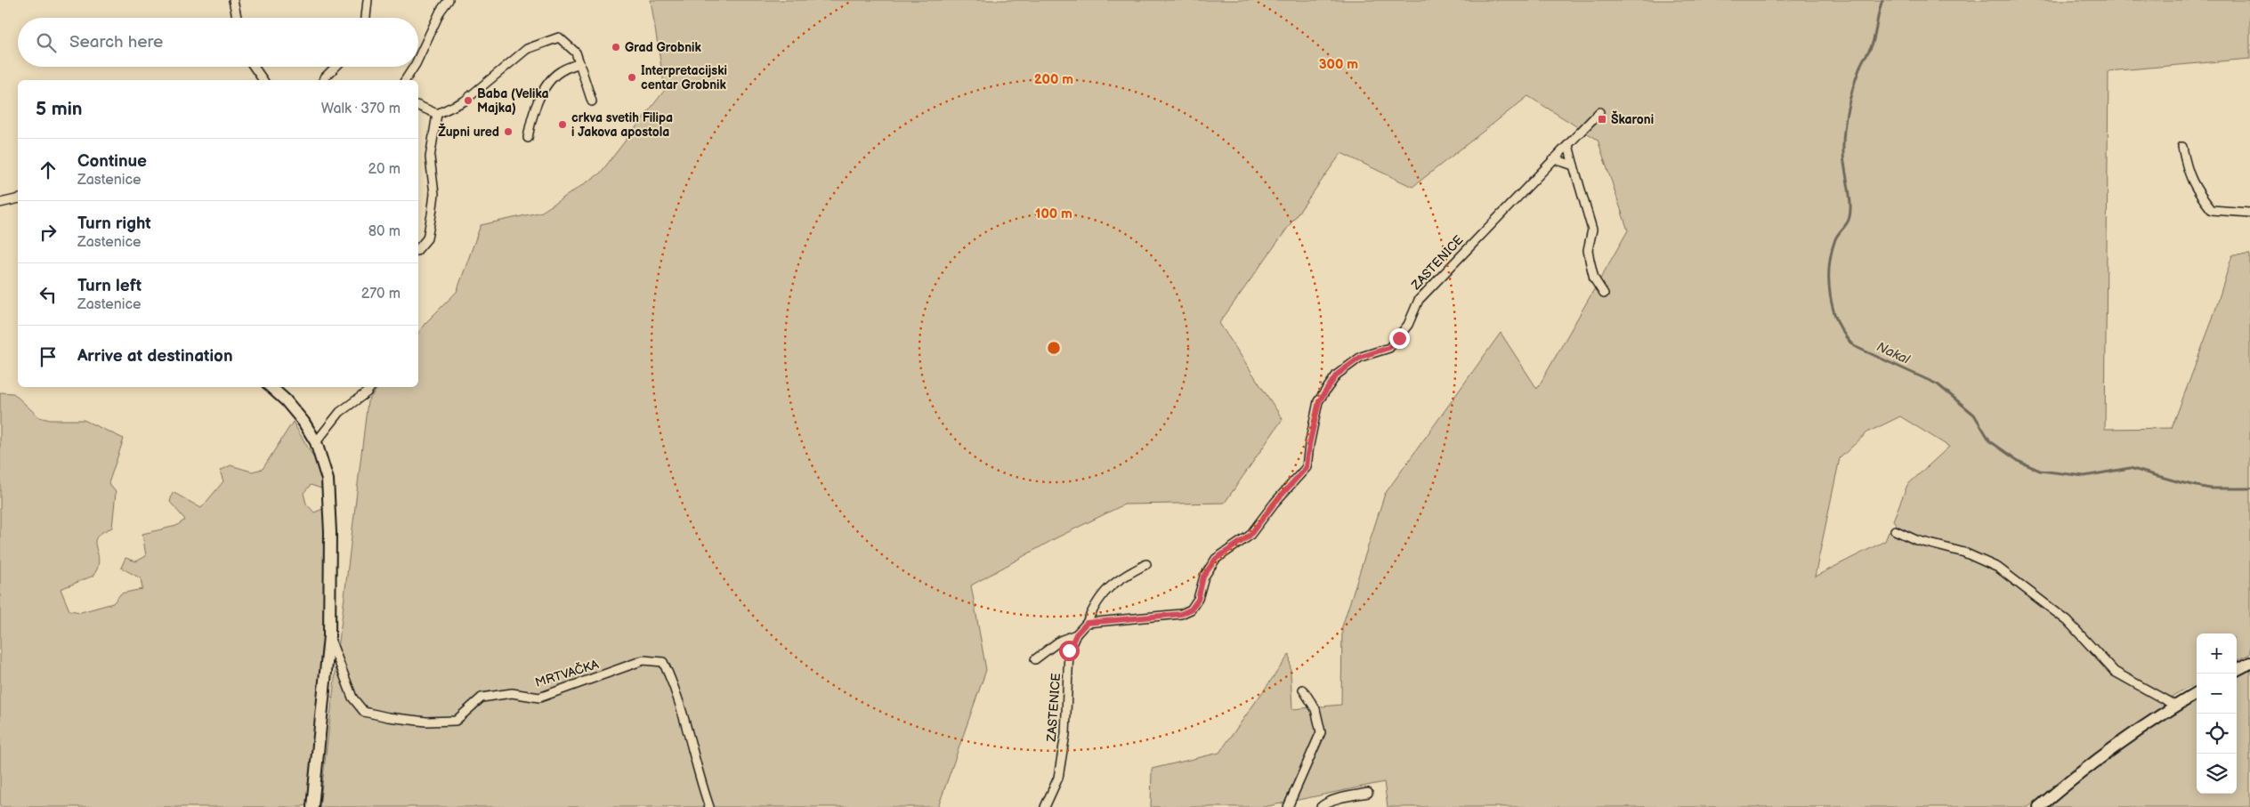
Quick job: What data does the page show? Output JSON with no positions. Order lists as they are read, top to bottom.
{
  "streets": {
    "street": ["ZASTENICE", "MRTVAČKA"]
  },
  "water": ["Nakal"],
  "places": {
    "other": [
      "Grad Grobnik",
      "Interpretacijski centar Grobnik",
      "Baba (Velika Majka)",
      "crkva svetih Filipa i Jakova apostola",
      "Župni ured"
    ],
    "transit": ["Škaroni"]
  },
  "page": {
    "search": "Search here",
    "heading": ["5 min", "Walk · 370 m"],
    "list": [
      ["Continue", "Zastenice", "20 m"],
      ["Turn right", "Zastenice", "80 m"],
      ["Turn left", "Zastenice", "270 m"],
      "Arrive at destination"
    ],
    "map_buttons": ["+", "−"]
  },
  "rings": ["300 m", "200 m", "100 m"]
}
